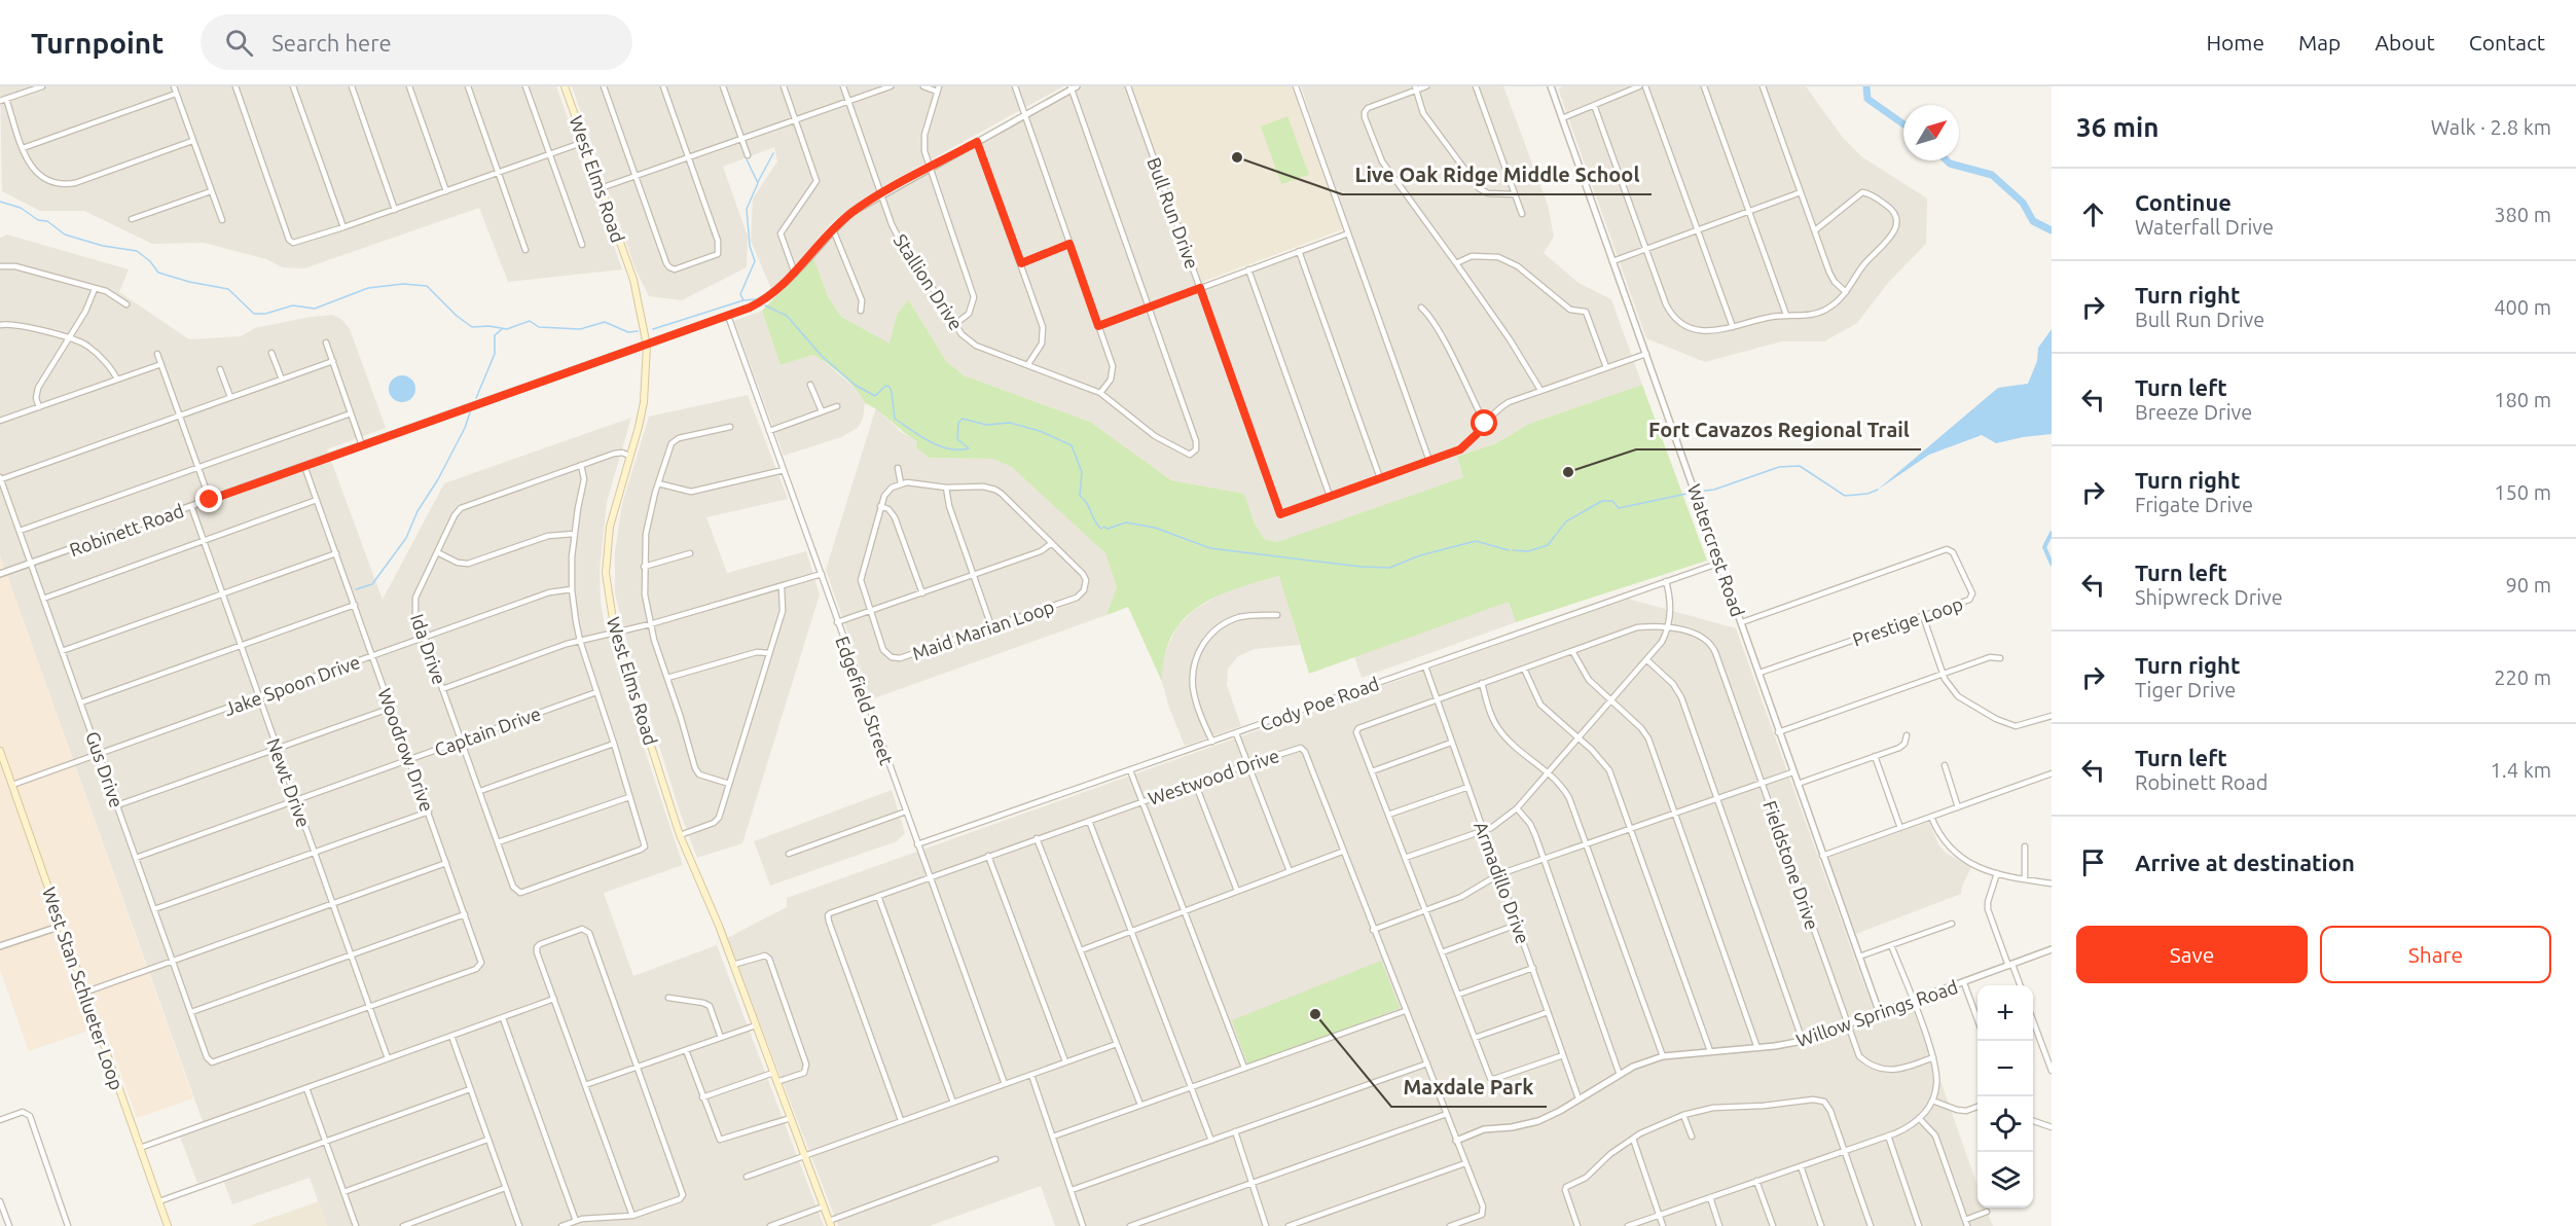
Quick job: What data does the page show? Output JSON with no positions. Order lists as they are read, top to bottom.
{
  "streets": {
    "main road": ["West Elms Road", "West Stan Schlueter Loop"],
    "street": [
      "Bull Run Drive",
      "Stallion Drive",
      "Robinett Road",
      "Watercrest Road",
      "Prestige Loop",
      "Maid Marian Loop",
      "Ida Drive",
      "Jake Spoon Drive",
      "Edgefield Street",
      "Cody Poe Road",
      "Captain Drive",
      "Woodrow Drive",
      "Gus Drive",
      "Westwood Drive",
      "Newt Drive",
      "Fieldstone Drive",
      "Armadillo Drive",
      "Willow Springs Road"
    ]
  },
  "crossings": [
    ["West Elms Road", "Robinett Road"],
    ["West Elms Road", "Ida Drive"],
    ["Stallion Drive", "Robinett Road"],
    ["Robinett Road", "Edgefield Street"],
    ["Robinett Road", "Woodrow Drive"],
    ["Robinett Road", "Gus Drive"],
    ["Robinett Road", "Newt Drive"],
    ["Watercrest Road", "Prestige Loop"],
    ["Watercrest Road", "Cody Poe Road"],
    ["Watercrest Road", "Willow Springs Road"],
    ["Ida Drive", "Jake Spoon Drive"],
    ["Ida Drive", "Captain Drive"],
    ["Jake Spoon Drive", "Woodrow Drive"],
    ["Jake Spoon Drive", "Gus Drive"],
    ["Jake Spoon Drive", "Newt Drive"],
    ["Jake Spoon Drive", "West Stan Schlueter Loop"],
    ["Edgefield Street", "Cody Poe Road"],
    ["Edgefield Street", "Westwood Drive"],
    ["Cody Poe Road", "Armadillo Drive"],
    ["Captain Drive", "Woodrow Drive"],
    ["Captain Drive", "Gus Drive"],
    ["Captain Drive", "Newt Drive"],
    ["Woodrow Drive", "Gus Drive"],
    ["Woodrow Drive", "Newt Drive"],
    ["Gus Drive", "Newt Drive"],
    ["Westwood Drive", "Willow Springs Road"],
    ["Fieldstone Drive", "Armadillo Drive"],
    ["Fieldstone Drive", "Willow Springs Road"],
    ["Armadillo Drive", "Willow Springs Road"]
  ],
  "places": ["Live Oak Ridge Middle School", "Fort Cavazos Regional Trail", "Maxdale Park"],
  "north": "top right",
  "page": {
    "header": "Turnpoint",
    "search": "Search here",
    "nav": [
      "Home",
      "Map",
      "About",
      "Contact"
    ],
    "heading": ["36 min", "Walk · 2.8 km"],
    "list": [
      ["Continue", "Waterfall Drive", "380 m"],
      ["Turn right", "Bull Run Drive", "400 m"],
      ["Turn left", "Breeze Drive", "180 m"],
      ["Turn right", "Frigate Drive", "150 m"],
      ["Turn left", "Shipwreck Drive", "90 m"],
      ["Turn right", "Tiger Drive", "220 m"],
      ["Turn left", "Robinett Road", "1.4 km"],
      "Arrive at destination"
    ],
    "buttons": ["Save", "Share"],
    "map_buttons": ["+", "−"]
  }
}
